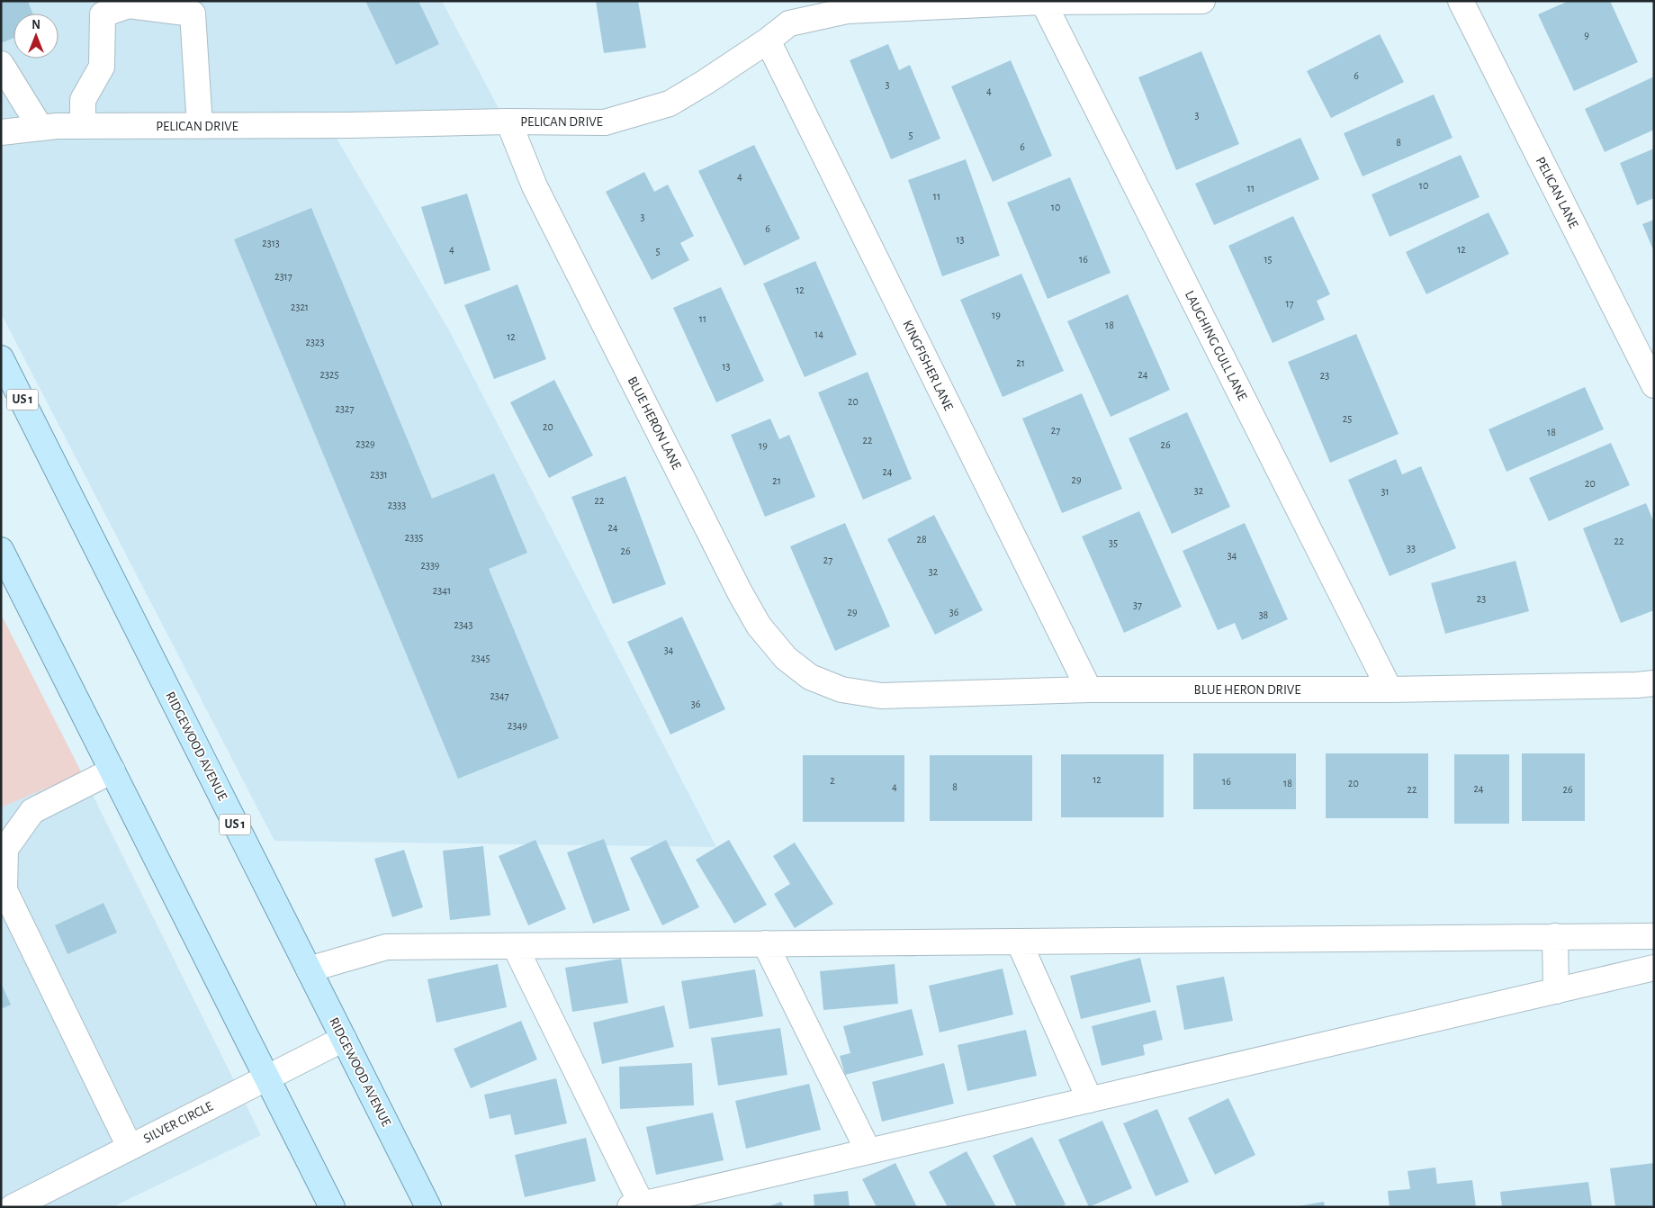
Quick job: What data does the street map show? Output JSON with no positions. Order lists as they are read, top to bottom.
{
  "streets": {
    "main road": ["US 1", "RIDGEWOOD AVENUE"],
    "street": [
      "PELICAN DRIVE",
      "PELICAN LANE",
      "LAUGHING GULL LANE",
      "KINGFISHER LANE",
      "BLUE HERON LANE",
      "BLUE HERON DRIVE",
      "SILVER CIRCLE"
    ]
  },
  "crossings": [
    ["PELICAN DRIVE", "LAUGHING GULL LANE"],
    ["PELICAN DRIVE", "KINGFISHER LANE"],
    ["PELICAN DRIVE", "BLUE HERON LANE"],
    ["LAUGHING GULL LANE", "BLUE HERON DRIVE"],
    ["KINGFISHER LANE", "BLUE HERON DRIVE"],
    ["BLUE HERON LANE", "BLUE HERON DRIVE"],
    ["RIDGEWOOD AVENUE", "SILVER CIRCLE"]
  ],
  "house_numbers": [
    "9",
    "6",
    "3",
    "4",
    "3",
    "5",
    "8",
    "6",
    "4",
    "10",
    "11",
    "11",
    "10",
    "3",
    "6",
    "13",
    "2313",
    "4",
    "12",
    "5",
    "16",
    "15",
    "2317",
    "12",
    "17",
    "2321",
    "19",
    "11",
    "18",
    "14",
    "12",
    "2323",
    "21",
    "13",
    "2325",
    "24",
    "23",
    "20",
    "2327",
    "25",
    "20",
    "27",
    "18",
    "22",
    "2329",
    "26",
    "19",
    "24",
    "2331",
    "29",
    "21",
    "20",
    "32",
    "31",
    "22",
    "2333",
    "24",
    "2335",
    "28",
    "22",
    "35",
    "33",
    "26",
    "34",
    "27",
    "2339",
    "32",
    "2341",
    "23",
    "37",
    "29",
    "36",
    "38",
    "2343",
    "34",
    "2345",
    "2347",
    "36",
    "2349",
    "12",
    "2",
    "16",
    "18",
    "20",
    "4",
    "8",
    "24",
    "22",
    "26"
  ],
  "north": "top"
}
